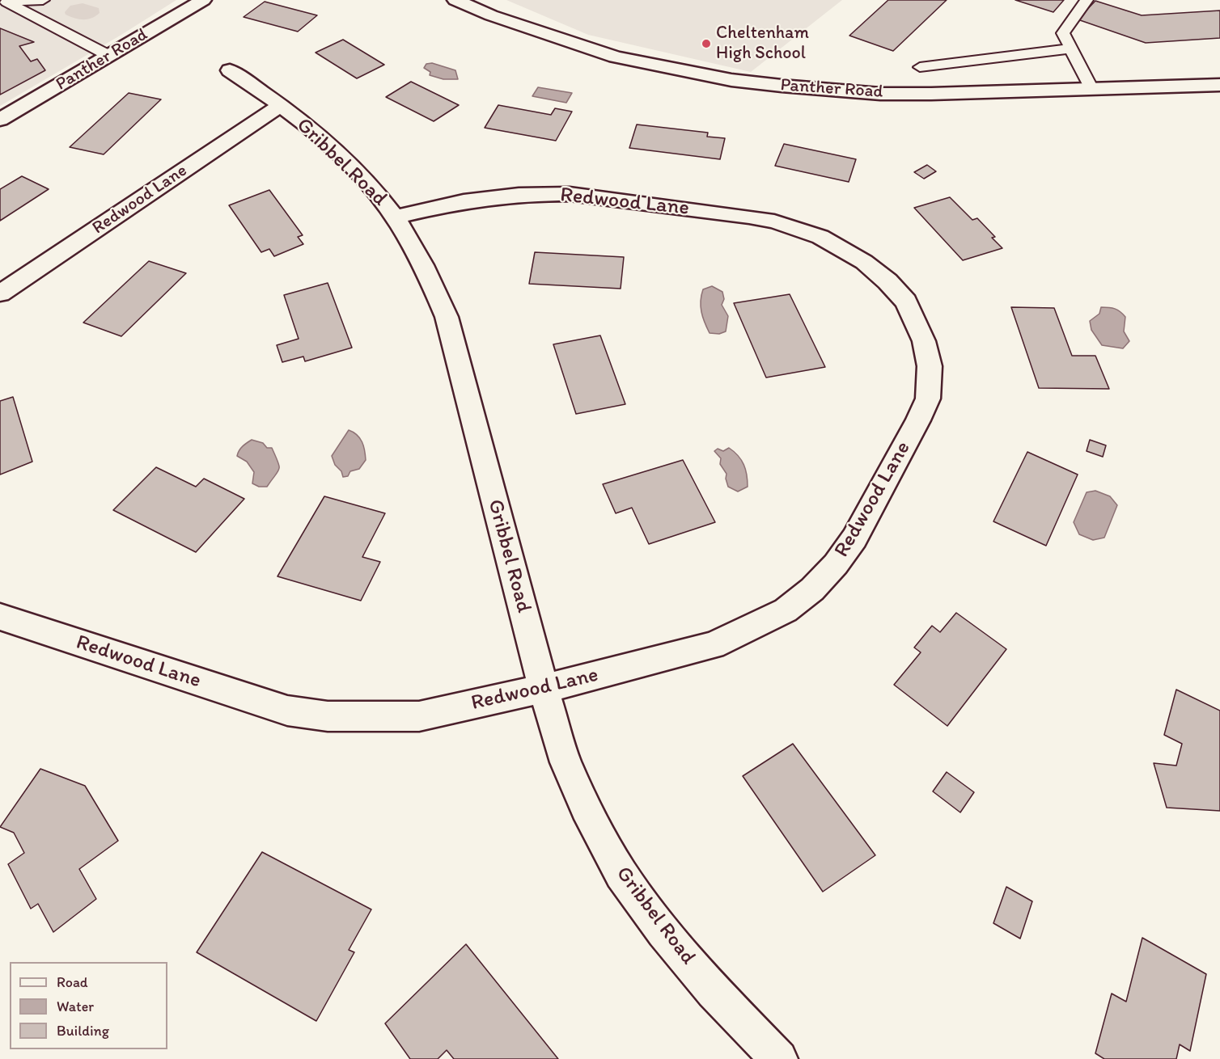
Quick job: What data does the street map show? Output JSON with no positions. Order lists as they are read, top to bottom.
{
  "streets": {
    "street": ["Panther Road", "Gribbel Road", "Redwood Lane"]
  },
  "crossings": [
    ["Gribbel Road", "Redwood Lane"]
  ],
  "places": ["Cheltenham High School"],
  "legend": ["Road", "Water", "Building"]
}
